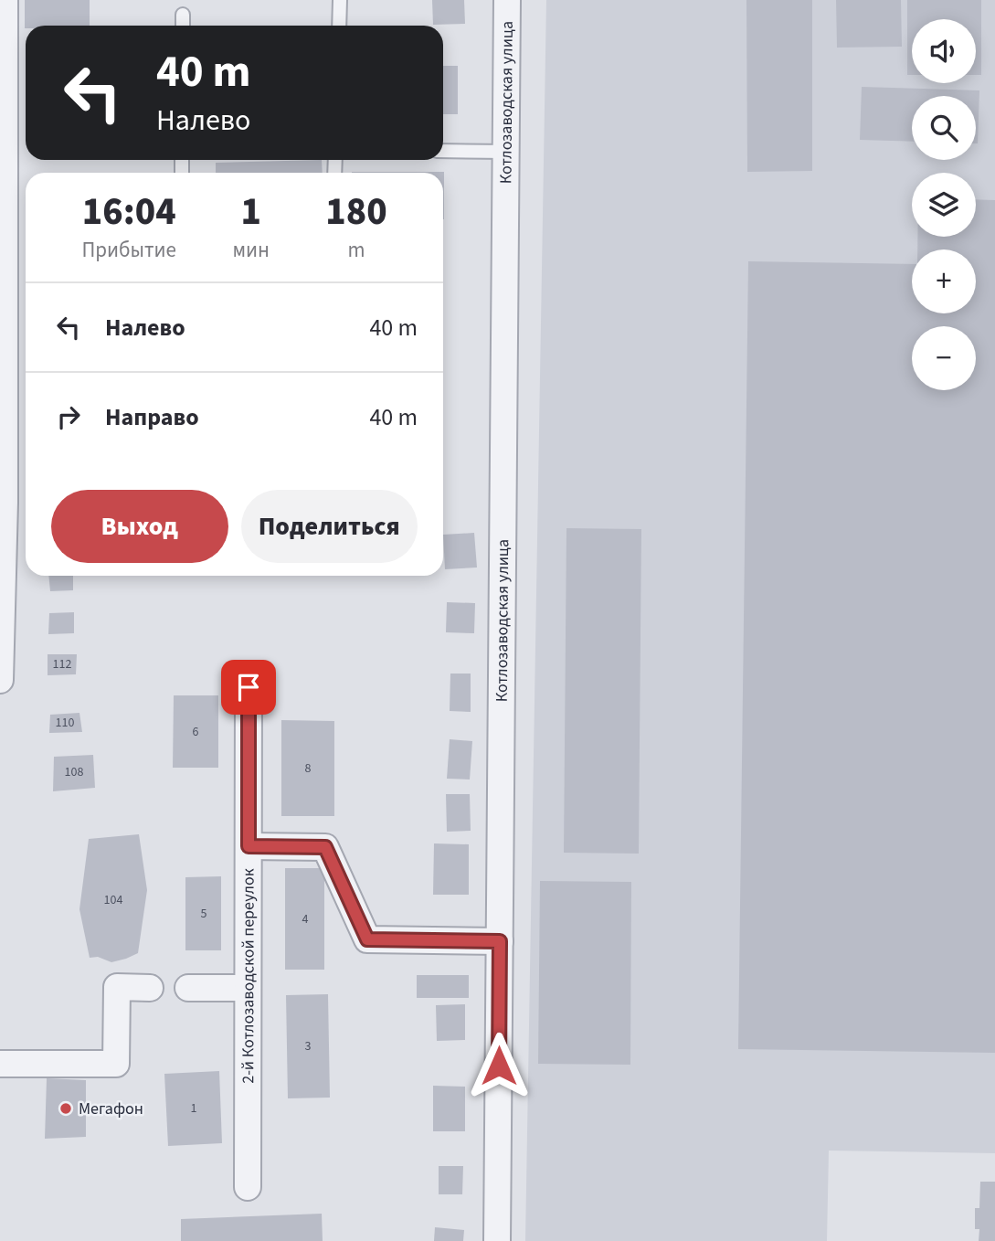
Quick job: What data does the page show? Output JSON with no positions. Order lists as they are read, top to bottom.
{
  "streets": {
    "street": ["Котлозаводская улица", "2-й Котлозаводской переулок"]
  },
  "places": ["Мегафон"],
  "house_numbers": [
    "112",
    "110",
    "6",
    "8",
    "108",
    "104",
    "5",
    "4",
    "3",
    "1"
  ],
  "page": {
    "map_buttons": ["+", "−"],
    "turn": ["40 m", "Налево"],
    "eta": [
      "16:04",
      "Прибытие",
      "1",
      "мин",
      "180",
      "m"
    ],
    "list": [
      {
        "name": "Налево",
        "value": "40 m"
      },
      {
        "name": "Направо",
        "value": "40 m"
      }
    ],
    "buttons": ["Выход", "Поделиться"]
  }
}
